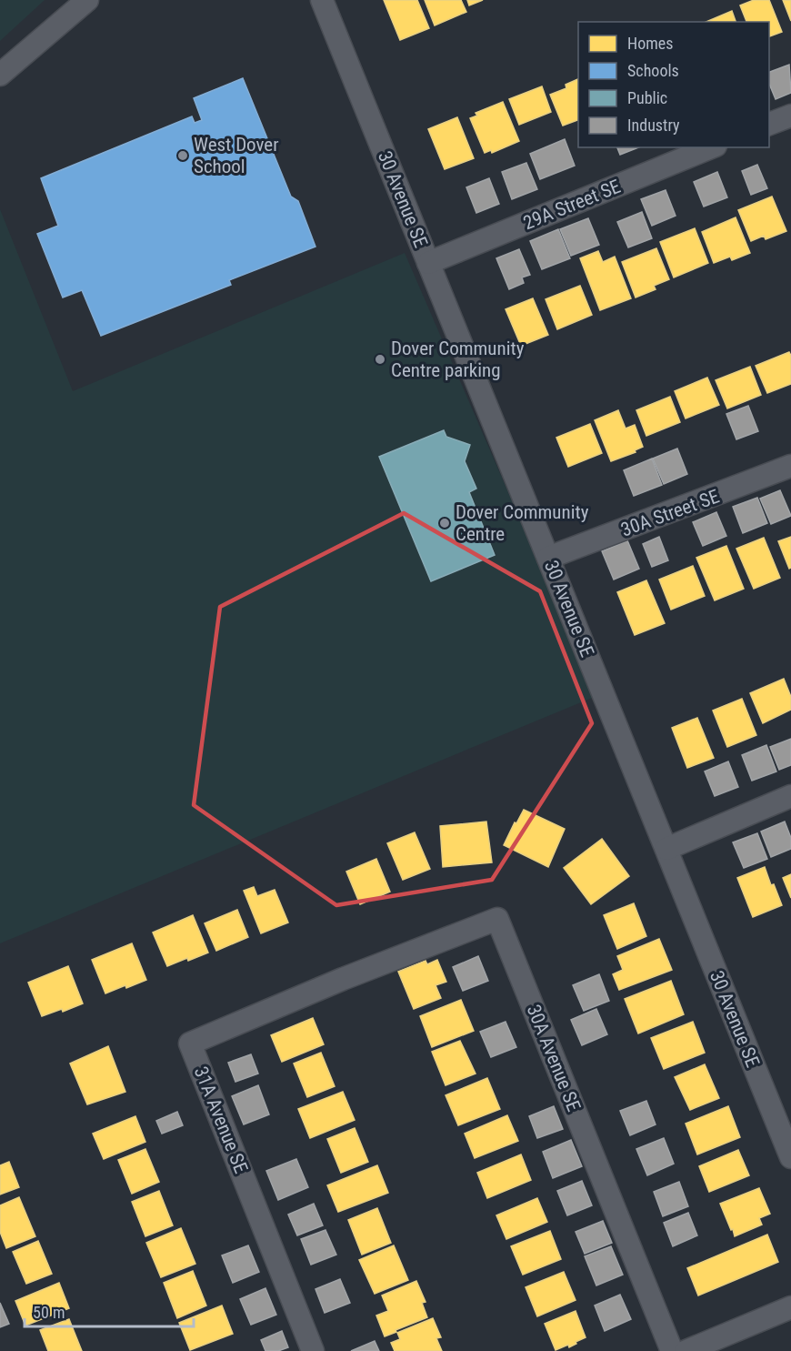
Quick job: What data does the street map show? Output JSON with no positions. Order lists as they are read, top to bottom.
{
  "streets": {
    "street": [
      "30 Avenue SE",
      "29A Street SE",
      "30A Street SE",
      "30A Avenue SE",
      "31A Avenue SE"
    ]
  },
  "crossings": [
    ["30 Avenue SE", "29A Street SE"],
    ["30 Avenue SE", "30A Street SE"],
    ["30A Avenue SE", "31A Avenue SE"]
  ],
  "places": ["West Dover School", "Dover Community Centre parking", "Dover Community Centre"],
  "legend": [
    "Homes",
    "Schools",
    "Public",
    "Industry"
  ],
  "scale_bar": "50 m"
}
